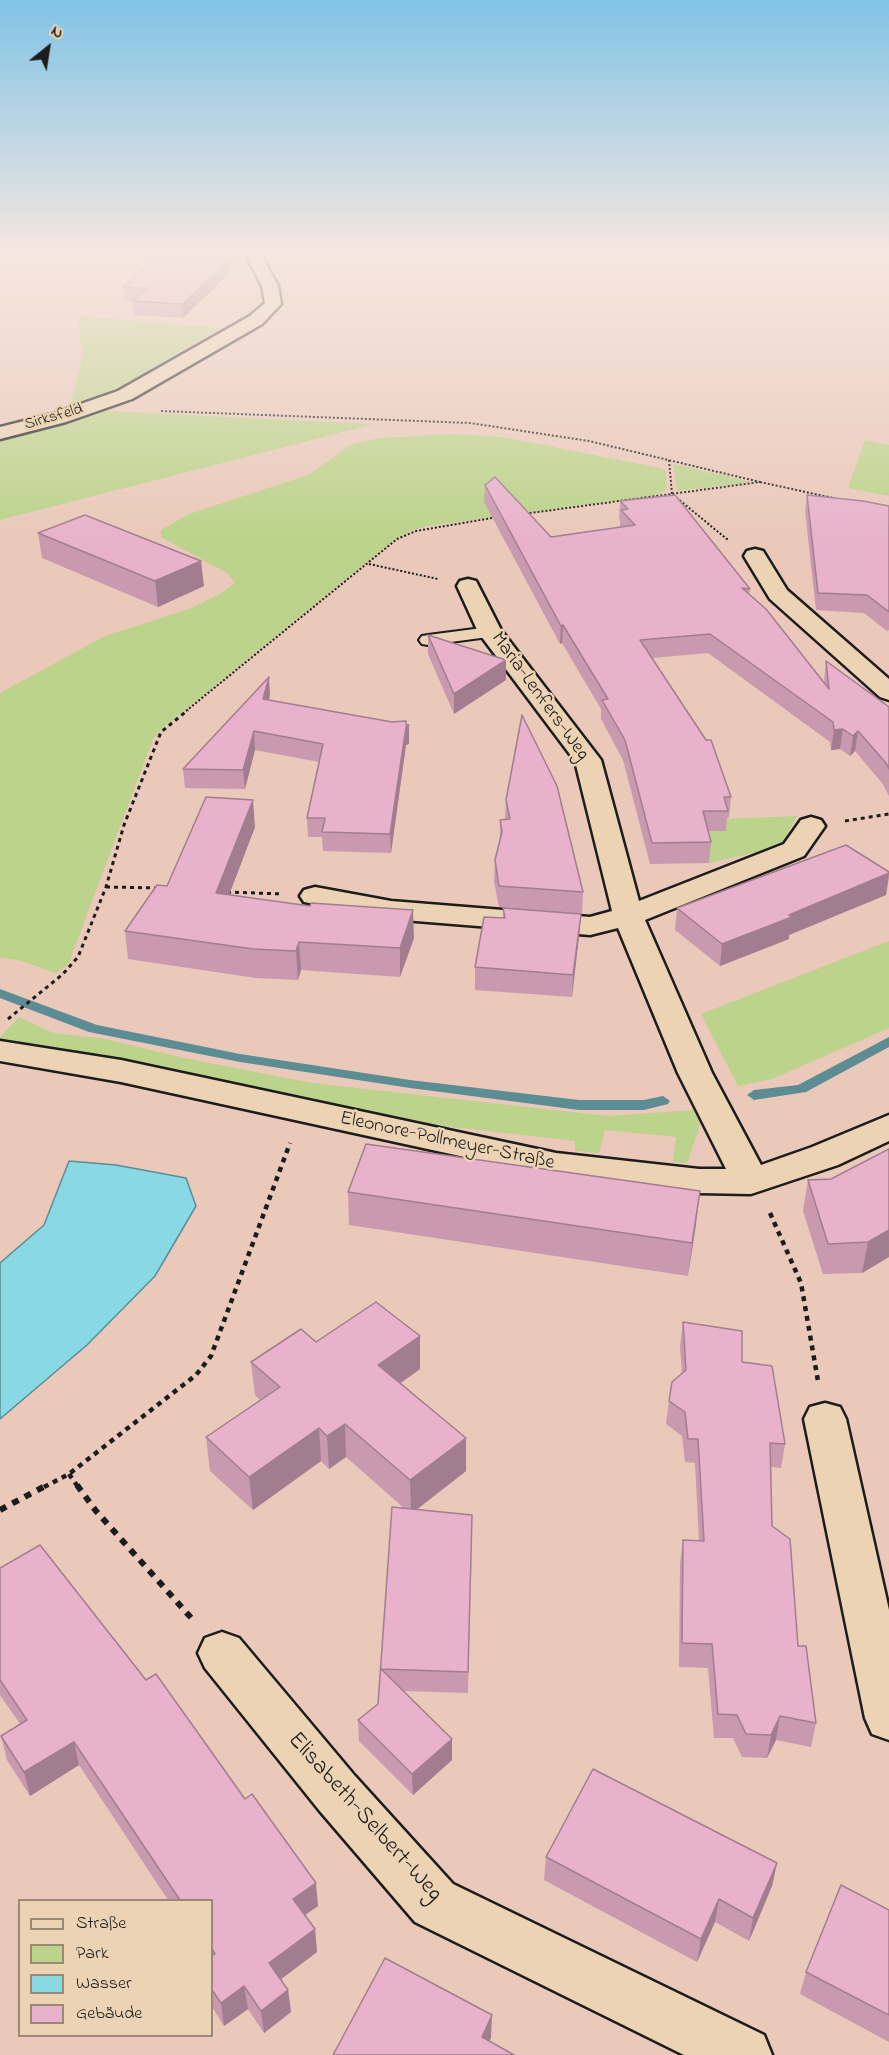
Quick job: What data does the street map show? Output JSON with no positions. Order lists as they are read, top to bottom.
{
  "streets": {
    "street": [
      "Sirksfeld",
      "Maria-Lenfers-Weg",
      "Eleonore-Pollmeyer-Straße",
      "Elisabeth-Selbert-Weg"
    ]
  },
  "crossings": [
    ["Maria-Lenfers-Weg", "Eleonore-Pollmeyer-Straße"]
  ],
  "legend": [
    "Straße",
    "Park",
    "Wasser",
    "Gebäude"
  ],
  "north": "top right"
}
